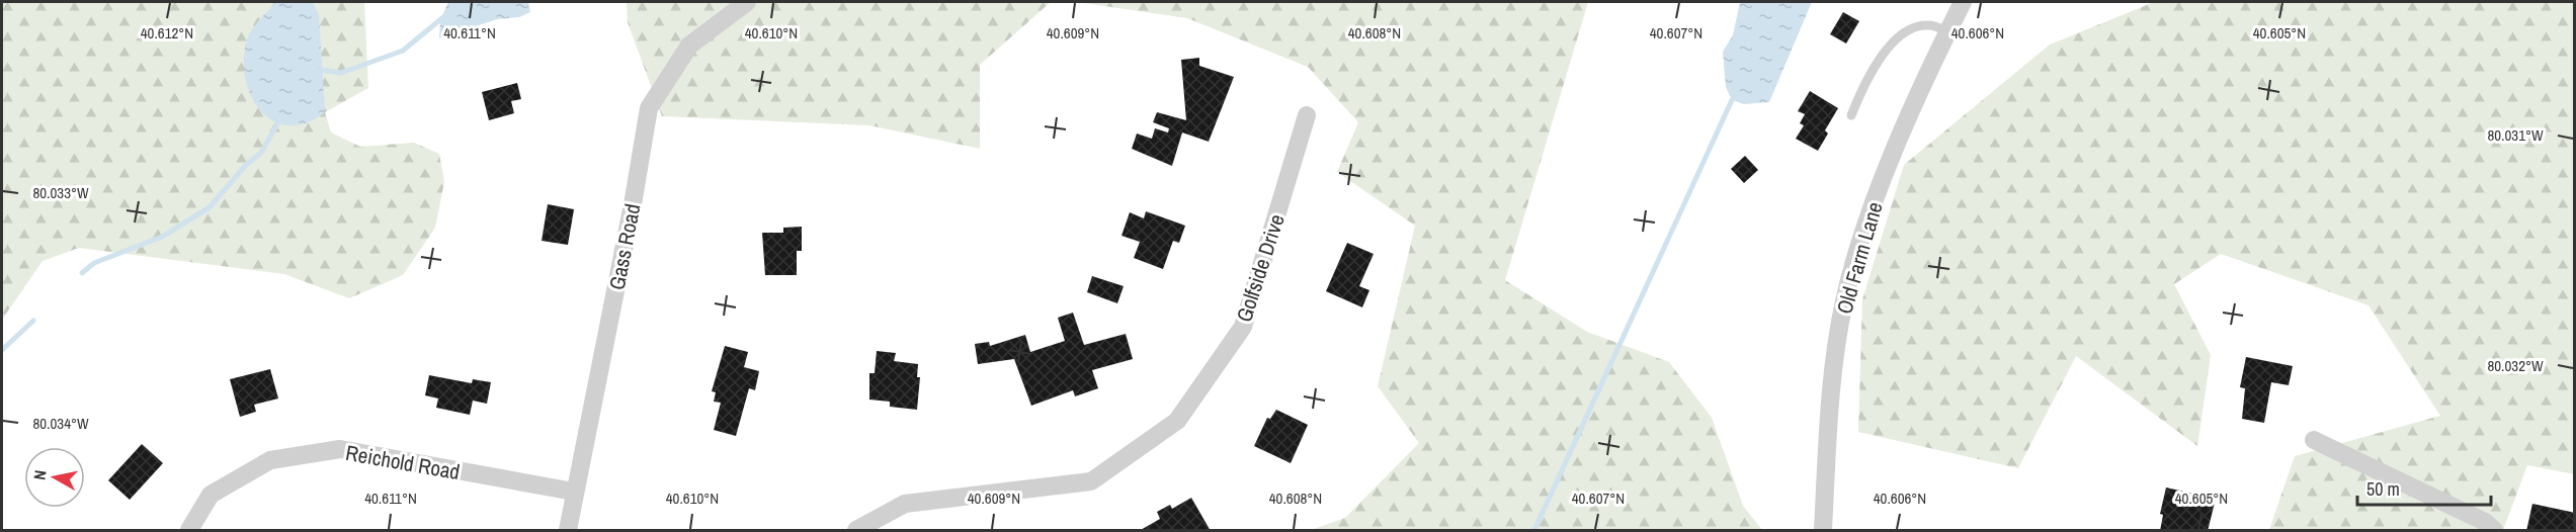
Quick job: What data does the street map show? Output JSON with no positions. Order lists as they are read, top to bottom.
{
  "streets": {
    "street": [
      "Gass Road",
      "Old Farm Lane",
      "Golfside Drive",
      "Reichold Road"
    ]
  },
  "crossings": [
    ["Gass Road", "Reichold Road"]
  ],
  "scale_bar": "50 m",
  "north": "left",
  "coordinates": [
    "40.612°N",
    "40.611°N",
    "40.610°N",
    "40.609°N",
    "40.608°N",
    "40.607°N",
    "40.606°N",
    "40.605°N",
    "80.031°W",
    "80.033°W",
    "80.032°W",
    "80.034°W"
  ]
}
